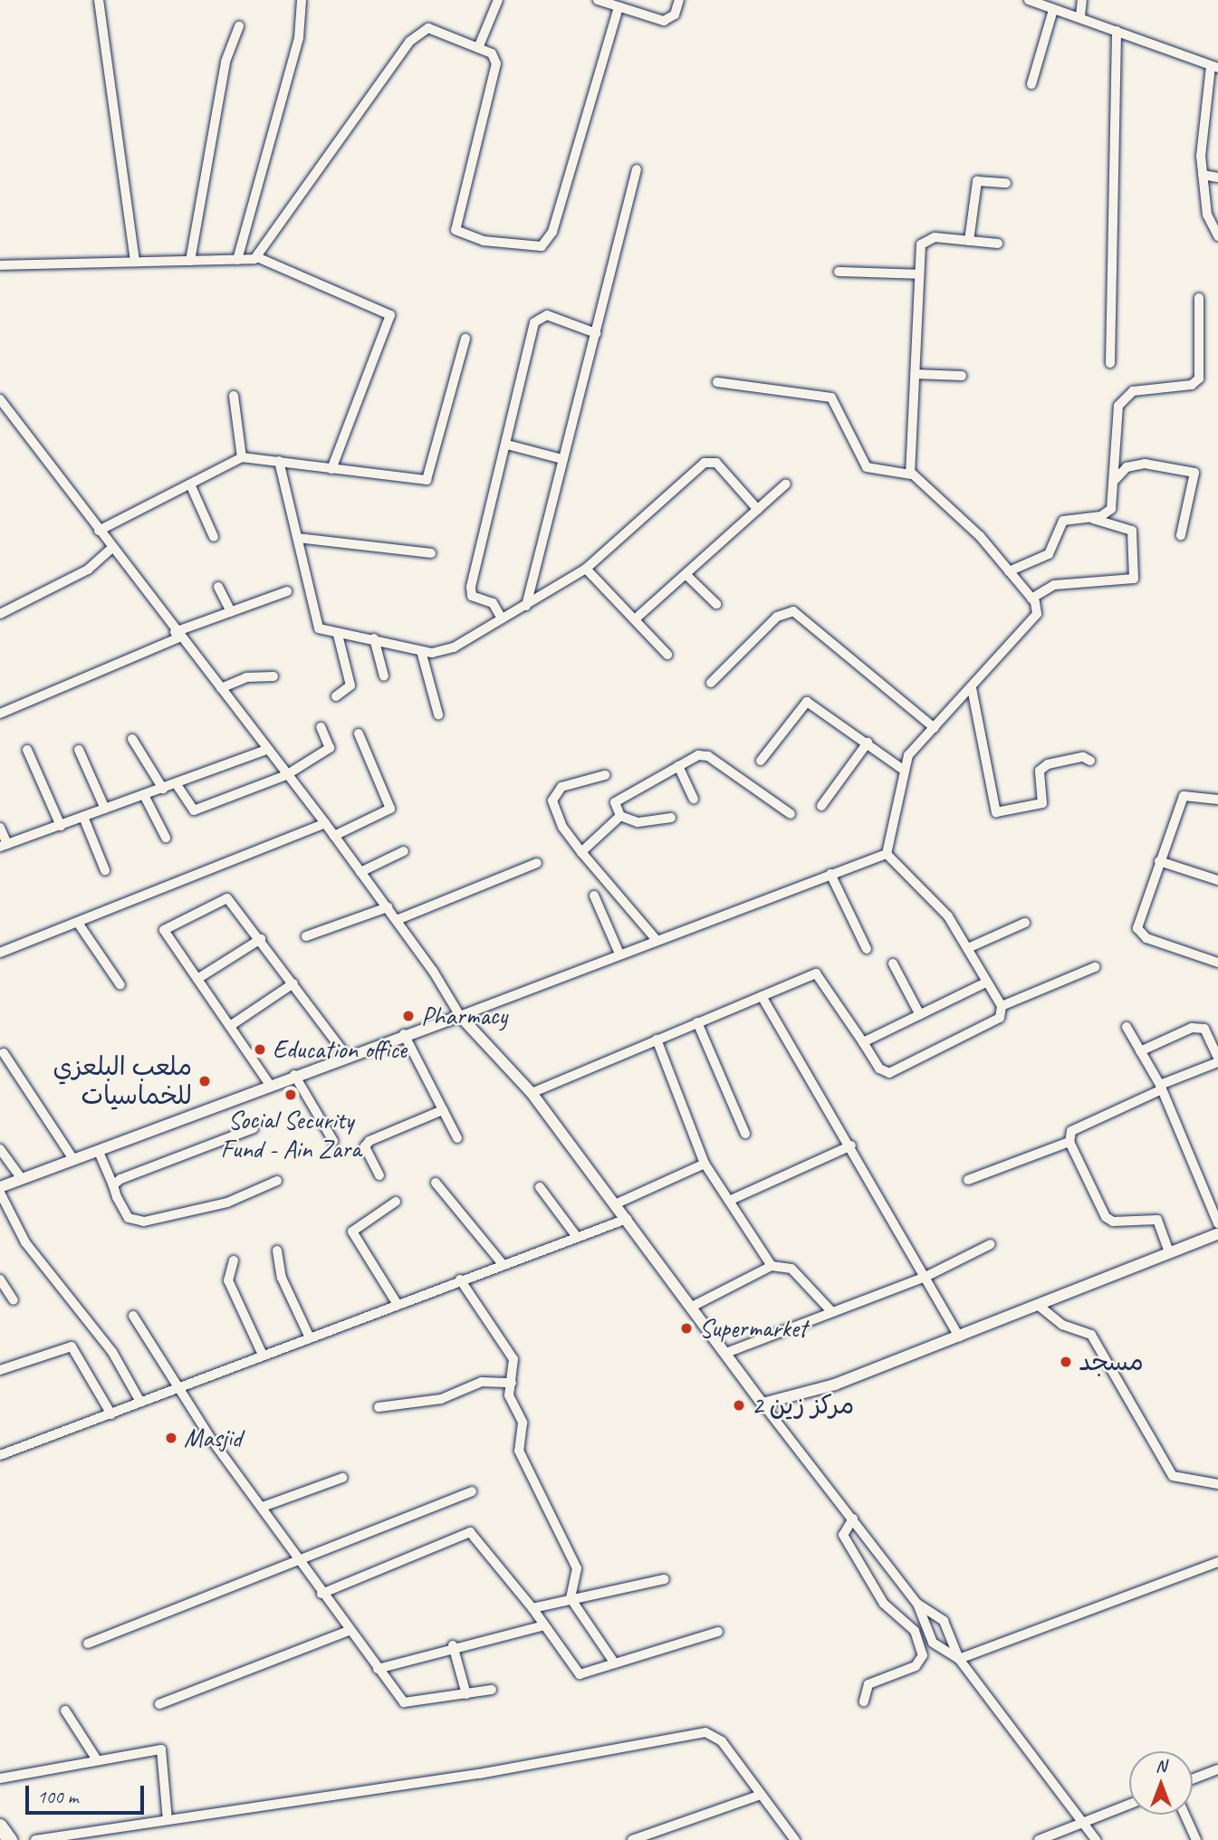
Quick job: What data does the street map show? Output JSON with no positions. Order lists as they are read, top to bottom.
{
  "places": [
    "Pharmacy",
    "Education office",
    "ملعب البلعزي للخماسيات",
    "Social Security Fund - Ain Zara",
    "Supermarket",
    "مسجد",
    "مركز زين 2",
    "Masjid"
  ],
  "scale_bar": "100 m",
  "north": "top"
}
